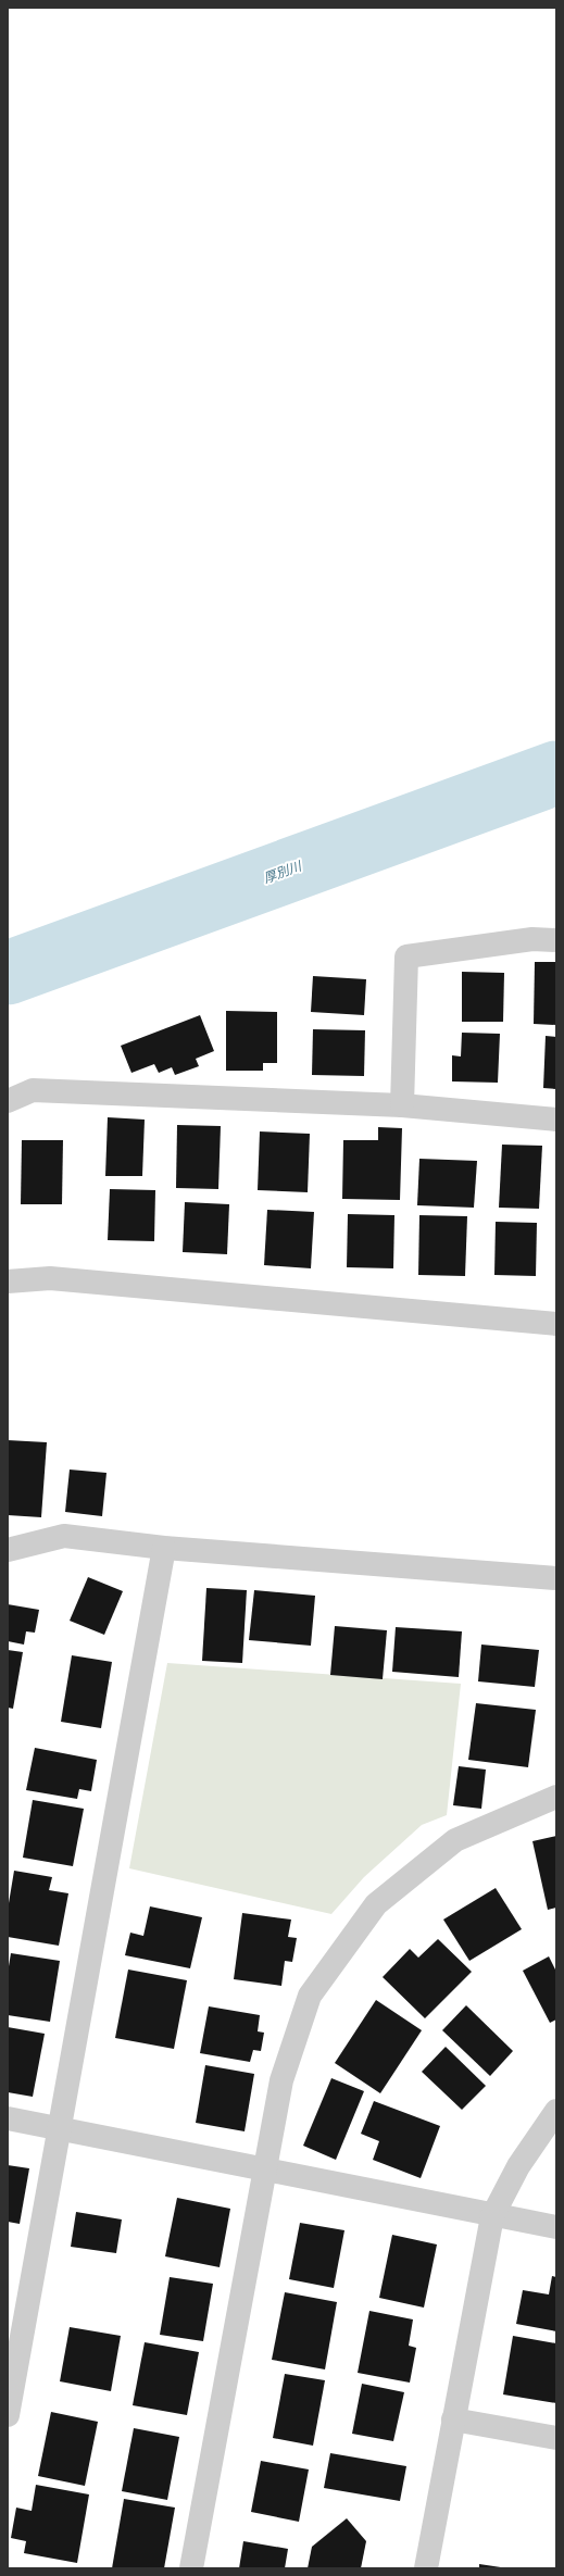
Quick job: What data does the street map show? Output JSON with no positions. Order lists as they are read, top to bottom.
{
  "water": ["厚別川"]
}
